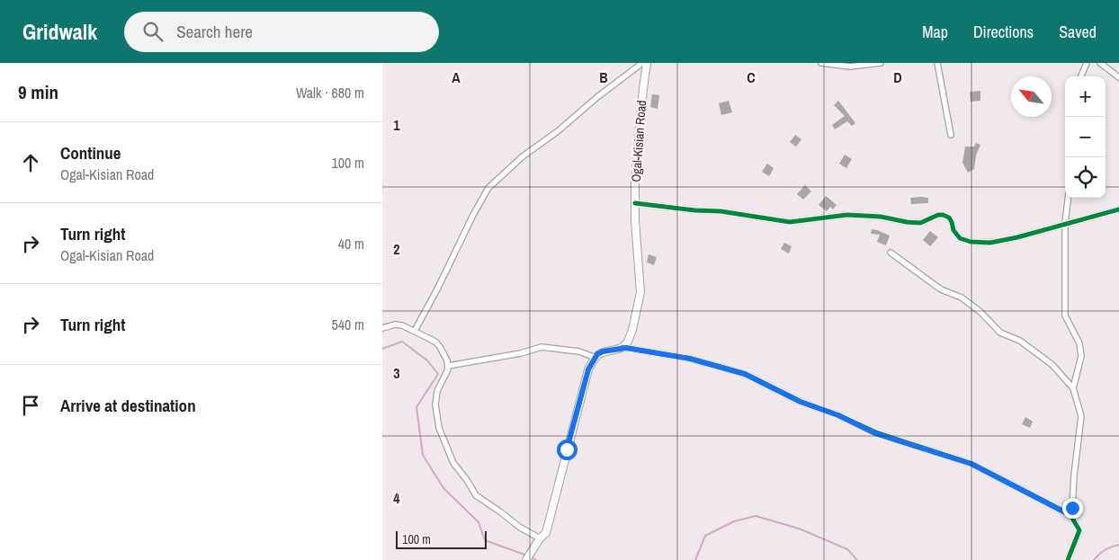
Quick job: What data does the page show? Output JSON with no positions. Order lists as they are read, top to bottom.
{
  "streets": {
    "main road": ["Ogal-Kisian Road"]
  },
  "scale_bar": "100 m",
  "north": "top left",
  "page": {
    "header": "Gridwalk",
    "search": "Search here",
    "nav": ["Map", "Directions", "Saved"],
    "heading": ["9 min", "Walk · 680 m"],
    "map_buttons": ["+", "−"],
    "list": [
      ["Continue", "Ogal-Kisian Road", "100 m"],
      ["Turn right", "Ogal-Kisian Road", "40 m"],
      ["Turn right", "540 m"],
      "Arrive at destination"
    ],
    "scale": "100 m"
  },
  "grid": {
    "columns": [
      "A",
      "B",
      "C",
      "D"
    ],
    "rows": [
      "1",
      "2",
      "3",
      "4"
    ]
  }
}
